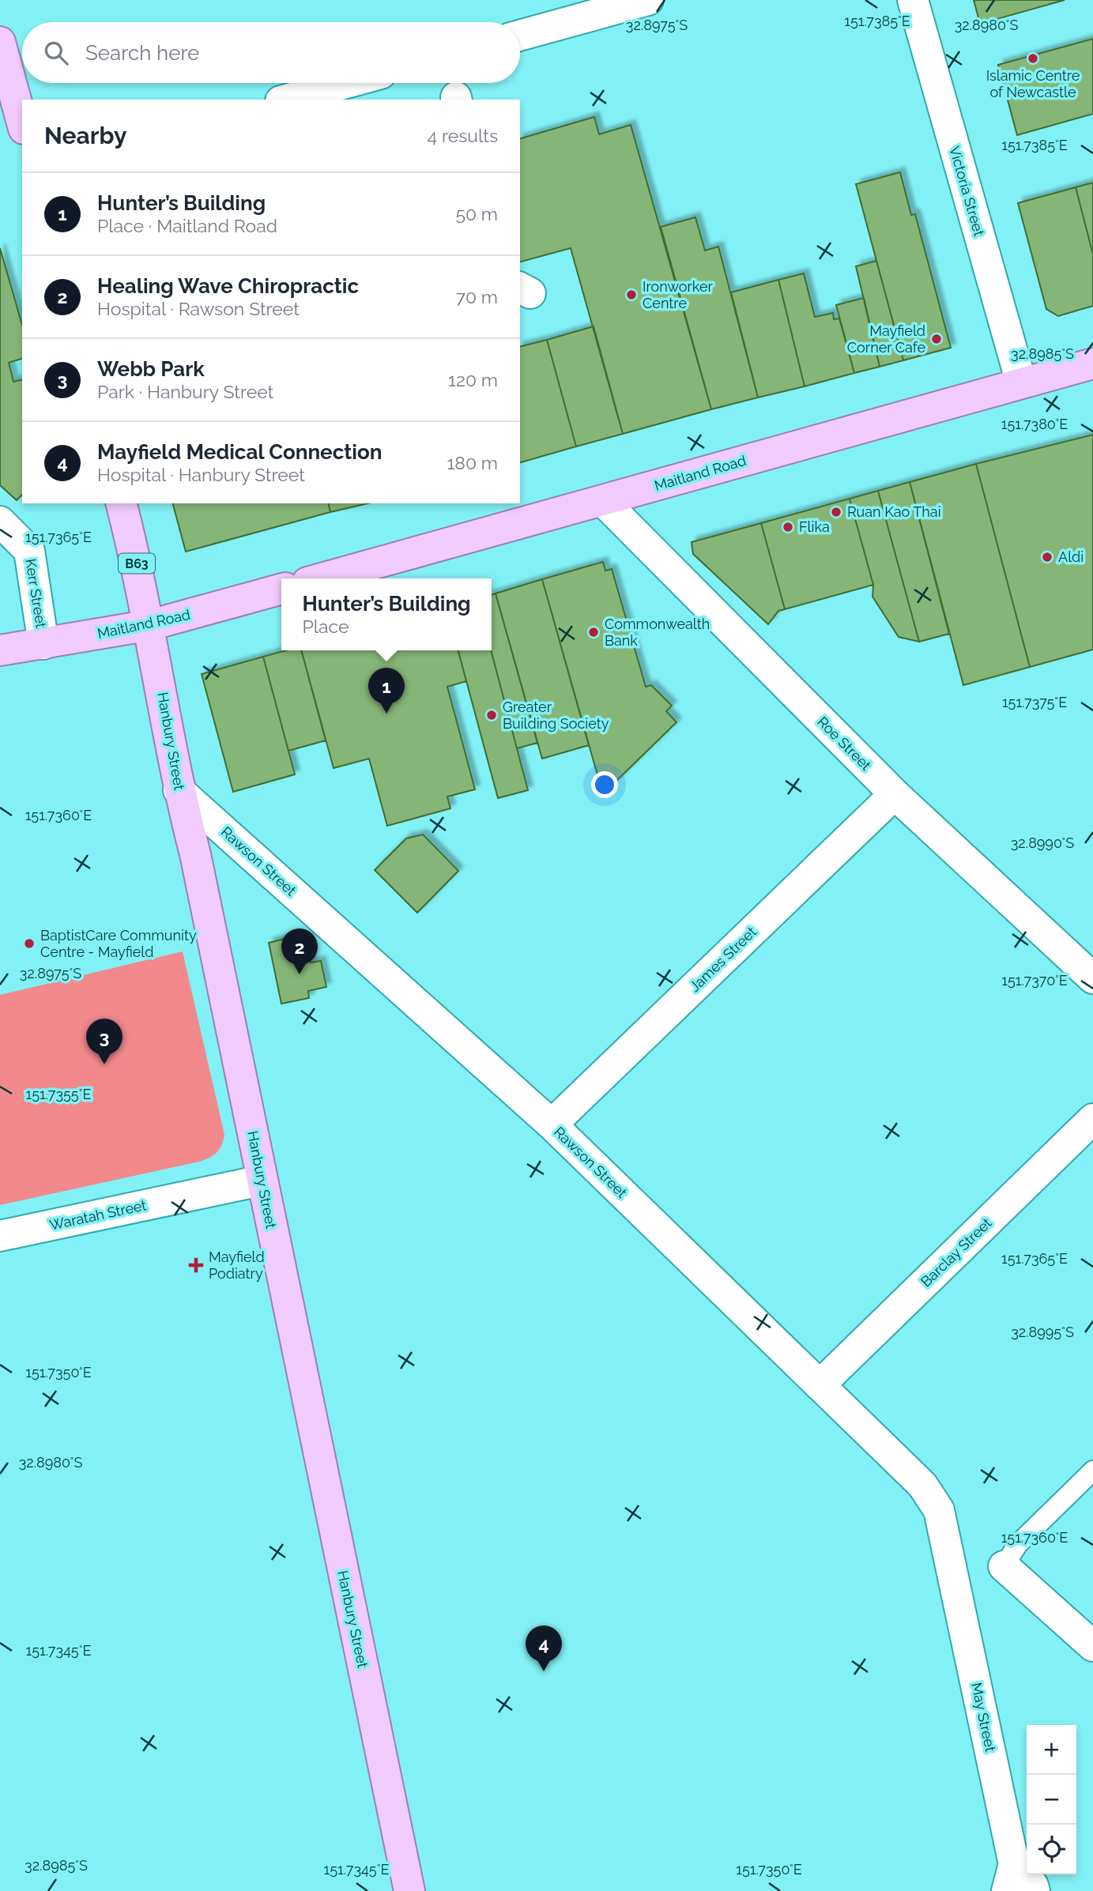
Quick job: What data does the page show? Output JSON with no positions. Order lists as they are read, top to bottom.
{
  "streets": {
    "main road": ["Maitland Road", "B63", "Hanbury Street"],
    "street": [
      "Victoria Street",
      "Kerr Street",
      "Roe Street",
      "Rawson Street",
      "James Street",
      "Waratah Street",
      "Barclay Street",
      "May Street"
    ]
  },
  "crossings": [
    ["Victoria Street", "Maitland Road"],
    ["Maitland Road", "Kerr Street"],
    ["Maitland Road", "Hanbury Street"],
    ["Maitland Road", "Roe Street"],
    ["Hanbury Street", "Rawson Street"],
    ["Hanbury Street", "Waratah Street"],
    ["Roe Street", "James Street"],
    ["Rawson Street", "James Street"],
    ["Rawson Street", "Barclay Street"],
    ["Rawson Street", "May Street"]
  ],
  "places": {
    "other": [
      "Islamic Centre of Newcastle",
      "Ironworker Centre",
      "Mayfield Corner Cafe",
      "Ruan Kao Thai",
      "Flika",
      "Aldi",
      "Commonwealth Bank",
      "Greater Building Society",
      "BaptistCare Community Centre - Mayfield"
    ],
    "health": ["Mayfield Podiatry"]
  },
  "page": {
    "search": "Search here",
    "heading": ["Nearby", "4 results"],
    "list": [
      {
        "mark": "1",
        "name": "Hunter’s Building",
        "note": "Place · Maitland Road",
        "value": "50 m"
      },
      {
        "mark": "2",
        "name": "Healing Wave Chiropractic",
        "note": "Hospital · Rawson Street",
        "value": "70 m"
      },
      {
        "mark": "3",
        "name": "Webb Park",
        "note": "Park · Hanbury Street",
        "value": "120 m"
      },
      {
        "mark": "4",
        "name": "Mayfield Medical Connection",
        "note": "Hospital · Hanbury Street",
        "value": "180 m"
      }
    ],
    "popup": ["Hunter’s Building", "Place"],
    "pins": [
      "1",
      "2",
      "3",
      "4"
    ],
    "map_buttons": ["+", "−"]
  },
  "coordinates": [
    "151.7385°E",
    "32.8975°S",
    "32.8980°S",
    "32.8985°S",
    "151.7380°E",
    "151.7365°E",
    "151.7375°E",
    "151.7360°E",
    "32.8990°S",
    "151.7370°E",
    "151.7355°E",
    "32.8995°S",
    "151.7350°E",
    "151.7345°E"
  ]
}
